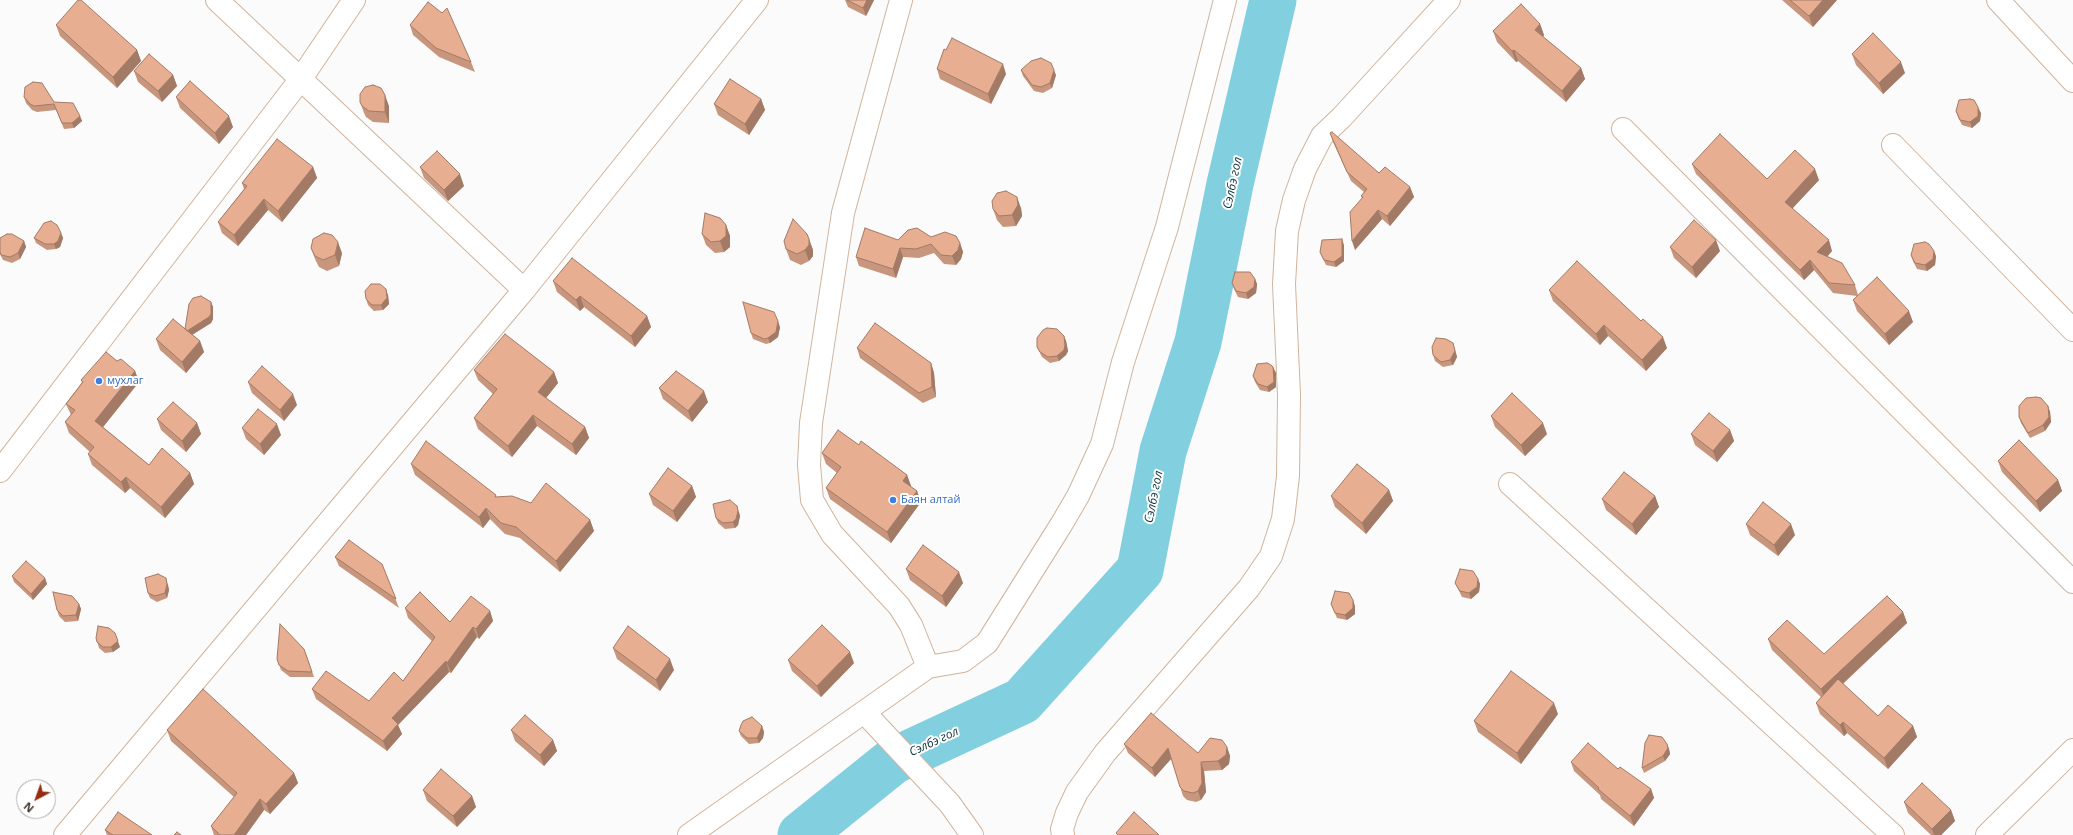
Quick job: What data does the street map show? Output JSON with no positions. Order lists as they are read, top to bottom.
{
  "water": ["Сэлбэ гол"],
  "places": ["мухлаг", "Баян алтай"],
  "north": "bottom left"
}
